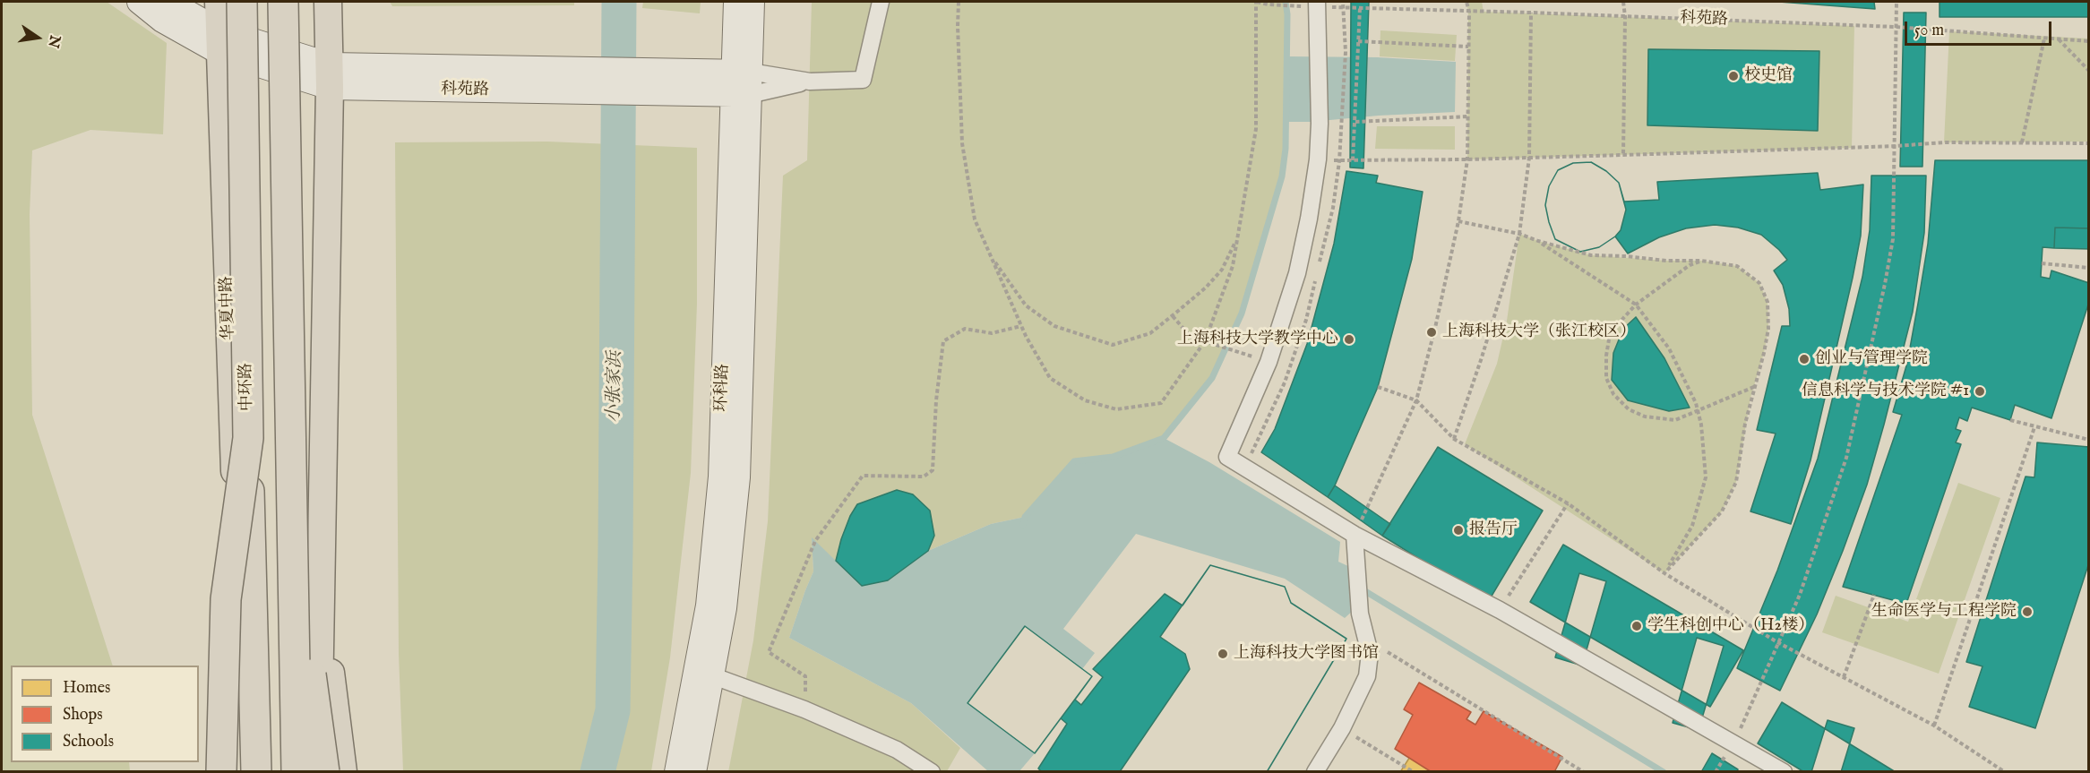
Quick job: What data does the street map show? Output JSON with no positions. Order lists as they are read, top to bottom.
{
  "streets": {
    "highway": ["中环路"],
    "main road": ["华夏中路"],
    "street": ["科苑路", "环科路"]
  },
  "crossings": [
    ["科苑路", "华夏中路"],
    ["科苑路", "环科路"]
  ],
  "water": ["小张家浜"],
  "places": [
    "校史馆",
    "上海科技大学（张江校区）",
    "上海科技大学教学中心",
    "创业与管理学院",
    "信息科学与技术学院 #1",
    "报告厅",
    "生命医学与工程学院",
    "学生科创中心（H2楼）",
    "上海科技大学图书馆"
  ],
  "legend": ["Homes", "Shops", "Schools"],
  "scale_bar": "50 m",
  "north": "right"
}
